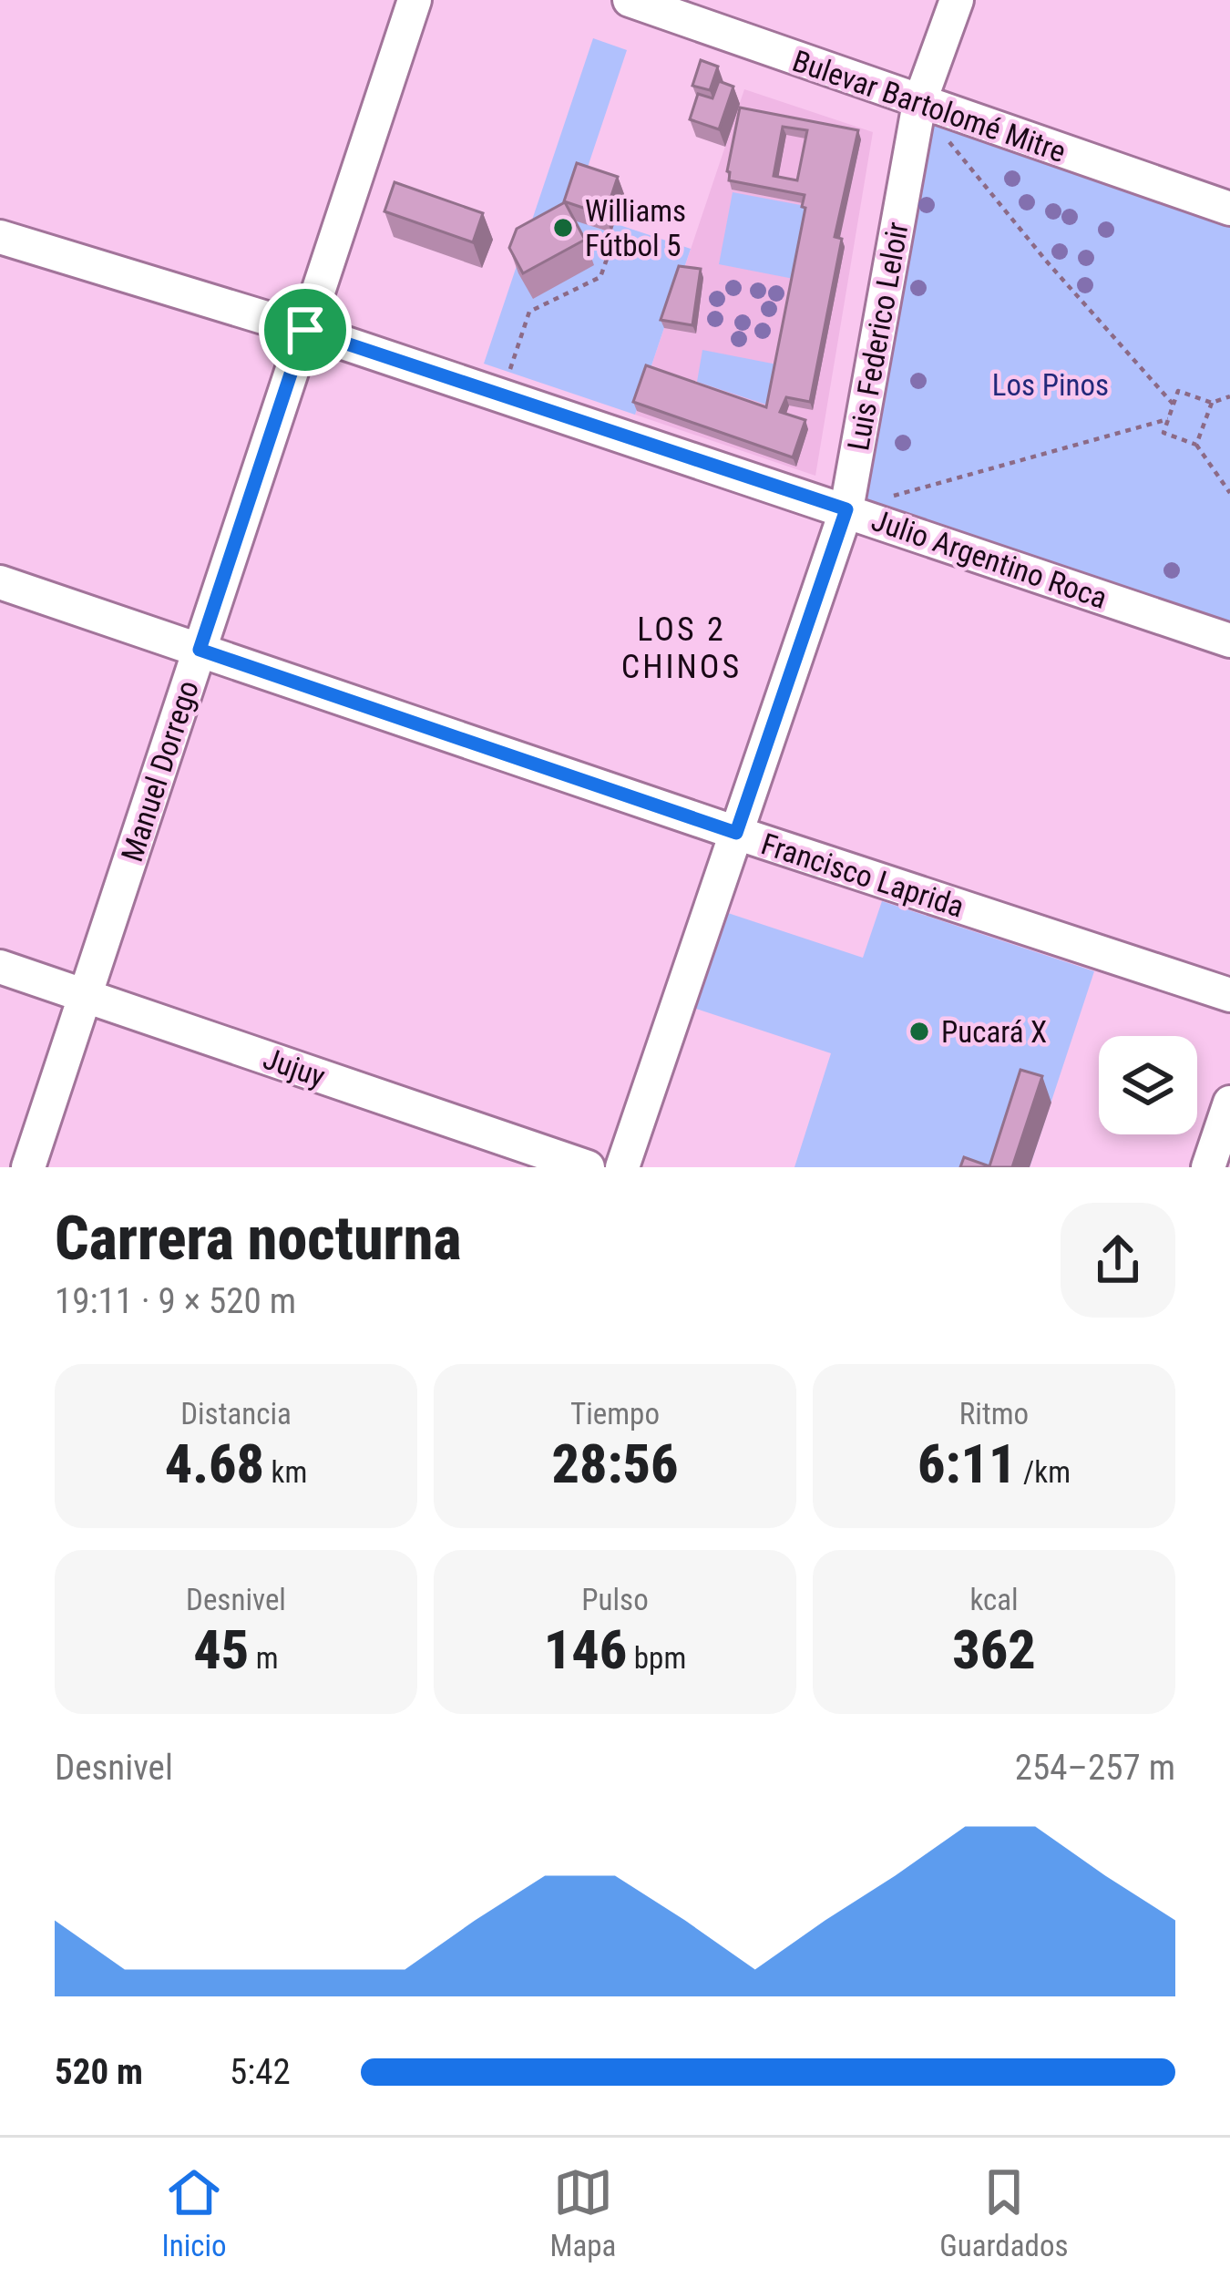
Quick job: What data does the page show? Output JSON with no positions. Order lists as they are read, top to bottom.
{
  "streets": {
    "street": [
      "Bulevar Bartolomé Mitre",
      "Luis Federico Leloir",
      "Julio Argentino Roca",
      "Manuel Dorrego",
      "Francisco Laprida",
      "Jujuy"
    ]
  },
  "crossings": [
    ["Bulevar Bartolomé Mitre", "Luis Federico Leloir"],
    ["Luis Federico Leloir", "Julio Argentino Roca"],
    ["Luis Federico Leloir", "Francisco Laprida"],
    ["Julio Argentino Roca", "Manuel Dorrego"],
    ["Manuel Dorrego", "Francisco Laprida"],
    ["Manuel Dorrego", "Jujuy"]
  ],
  "districts": ["LOS 2 CHINOS"],
  "parks": ["Los Pinos"],
  "places": ["Williams Fútbol 5", "Pucará X"],
  "page": {
    "heading": ["Carrera nocturna", "19:11 · 9 × 520 m"],
    "stats": [
      ["Distancia", "4.68 km"],
      ["Tiempo", "28:56"],
      ["Ritmo", "6:11 /km"],
      ["Desnivel", "45 m"],
      ["Pulso", "146 bpm"],
      ["kcal", "362"]
    ],
    "chart": ["Desnivel", "254–257 m"],
    "list": [
      {
        "name": "520 m",
        "note": "5:42"
      }
    ],
    "tabs": ["Inicio", "Mapa", "Guardados"]
  }
}
